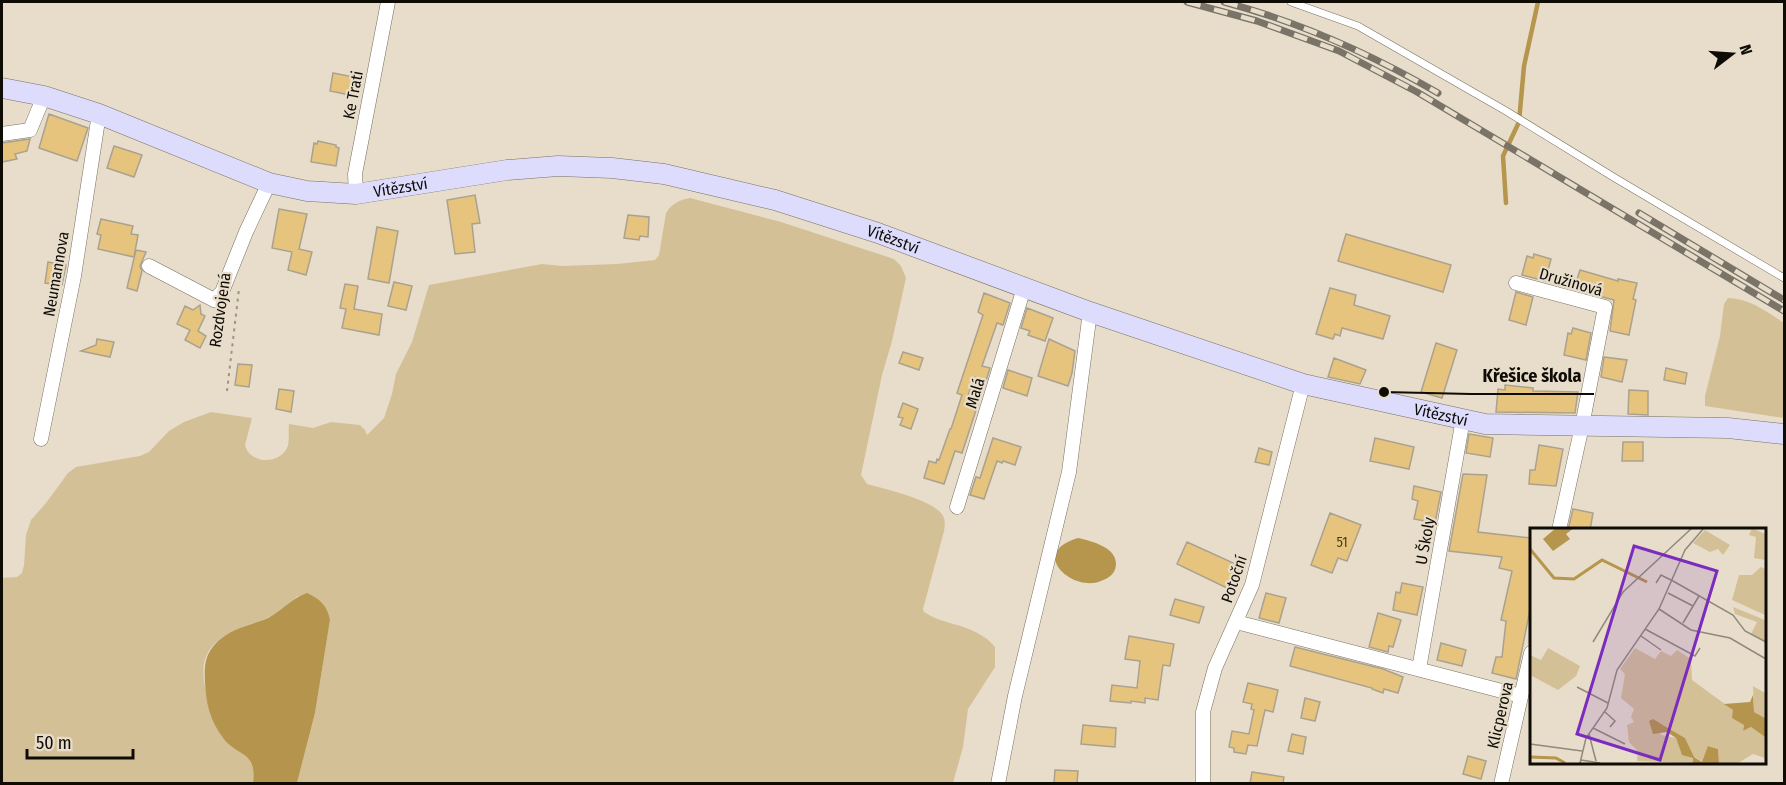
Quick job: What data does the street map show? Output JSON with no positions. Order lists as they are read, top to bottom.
{
  "streets": {
    "main road": ["Vítězství"],
    "street": [
      "Ke Trati",
      "Neumannova",
      "Družinová",
      "Rozdvojená",
      "Malá",
      "U Školy",
      "Potoční",
      "Klicperova"
    ]
  },
  "crossings": [
    ["Ke Trati", "Vítězství"],
    ["Vítězství", "Neumannova"],
    ["Vítězství", "Družinová"],
    ["Vítězství", "Rozdvojená"],
    ["Vítězství", "Malá"],
    ["Vítězství", "U Školy"],
    ["Vítězství", "Potoční"]
  ],
  "places": ["Křešice škola"],
  "house_numbers": ["51"],
  "scale_bar": "50 m",
  "north": "right"
}
